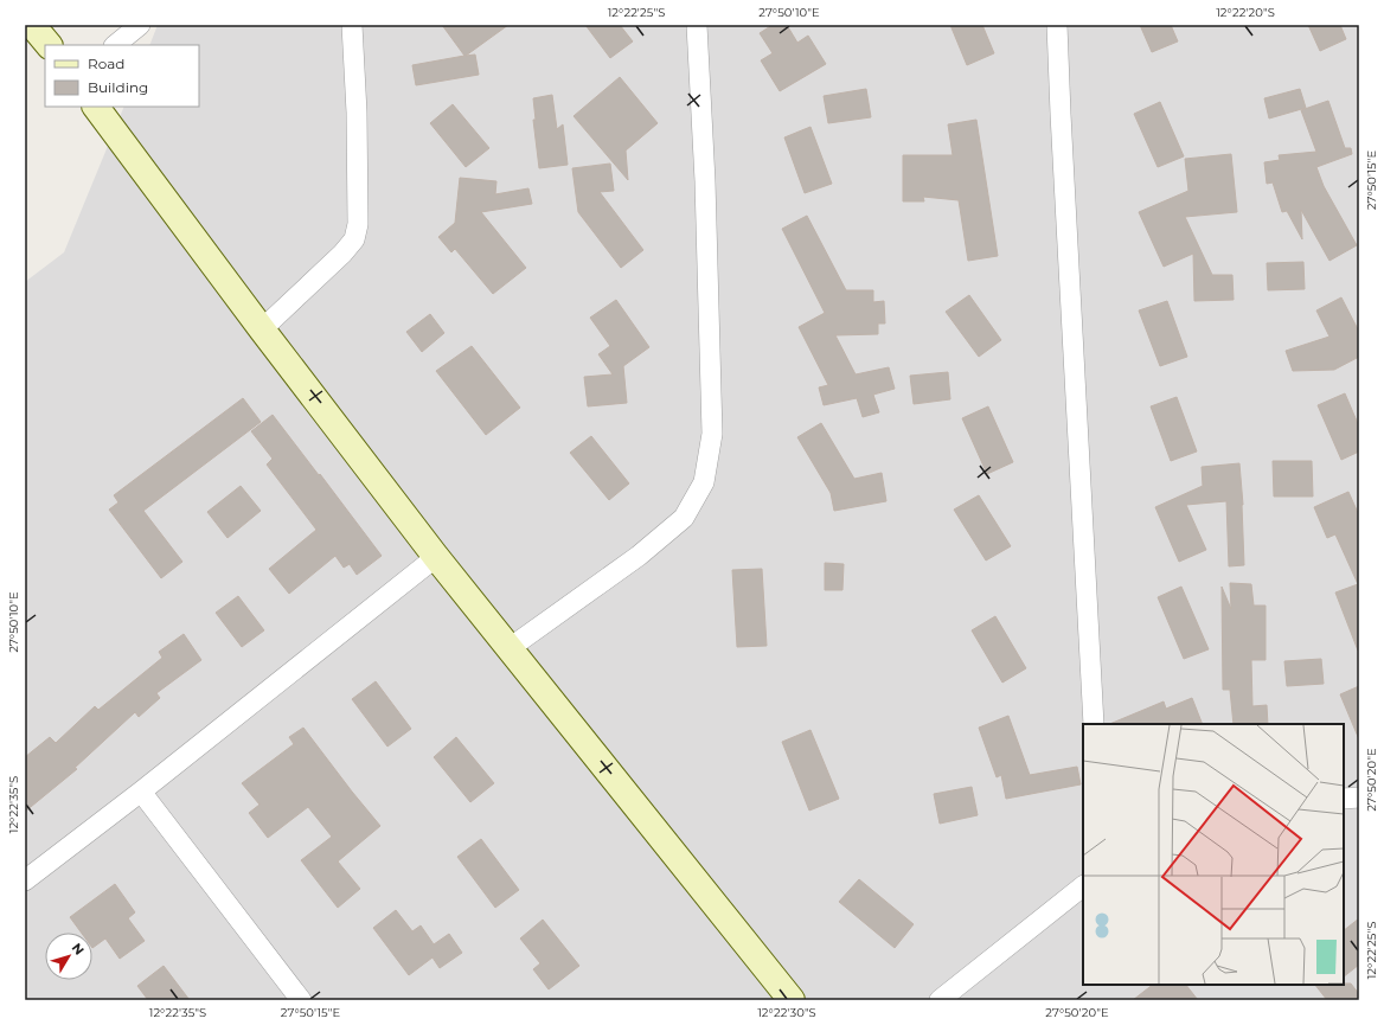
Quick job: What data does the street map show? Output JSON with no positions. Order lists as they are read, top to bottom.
{
  "legend": ["Road", "Building"],
  "north": "top right",
  "coordinates": [
    "12°22'25\"S",
    "27°50'10\"E",
    "12°22'20\"S",
    "27°50'15\"E",
    "27°50'20\"E",
    "12°22'35\"S",
    "12°22'30\"S"
  ]
}
